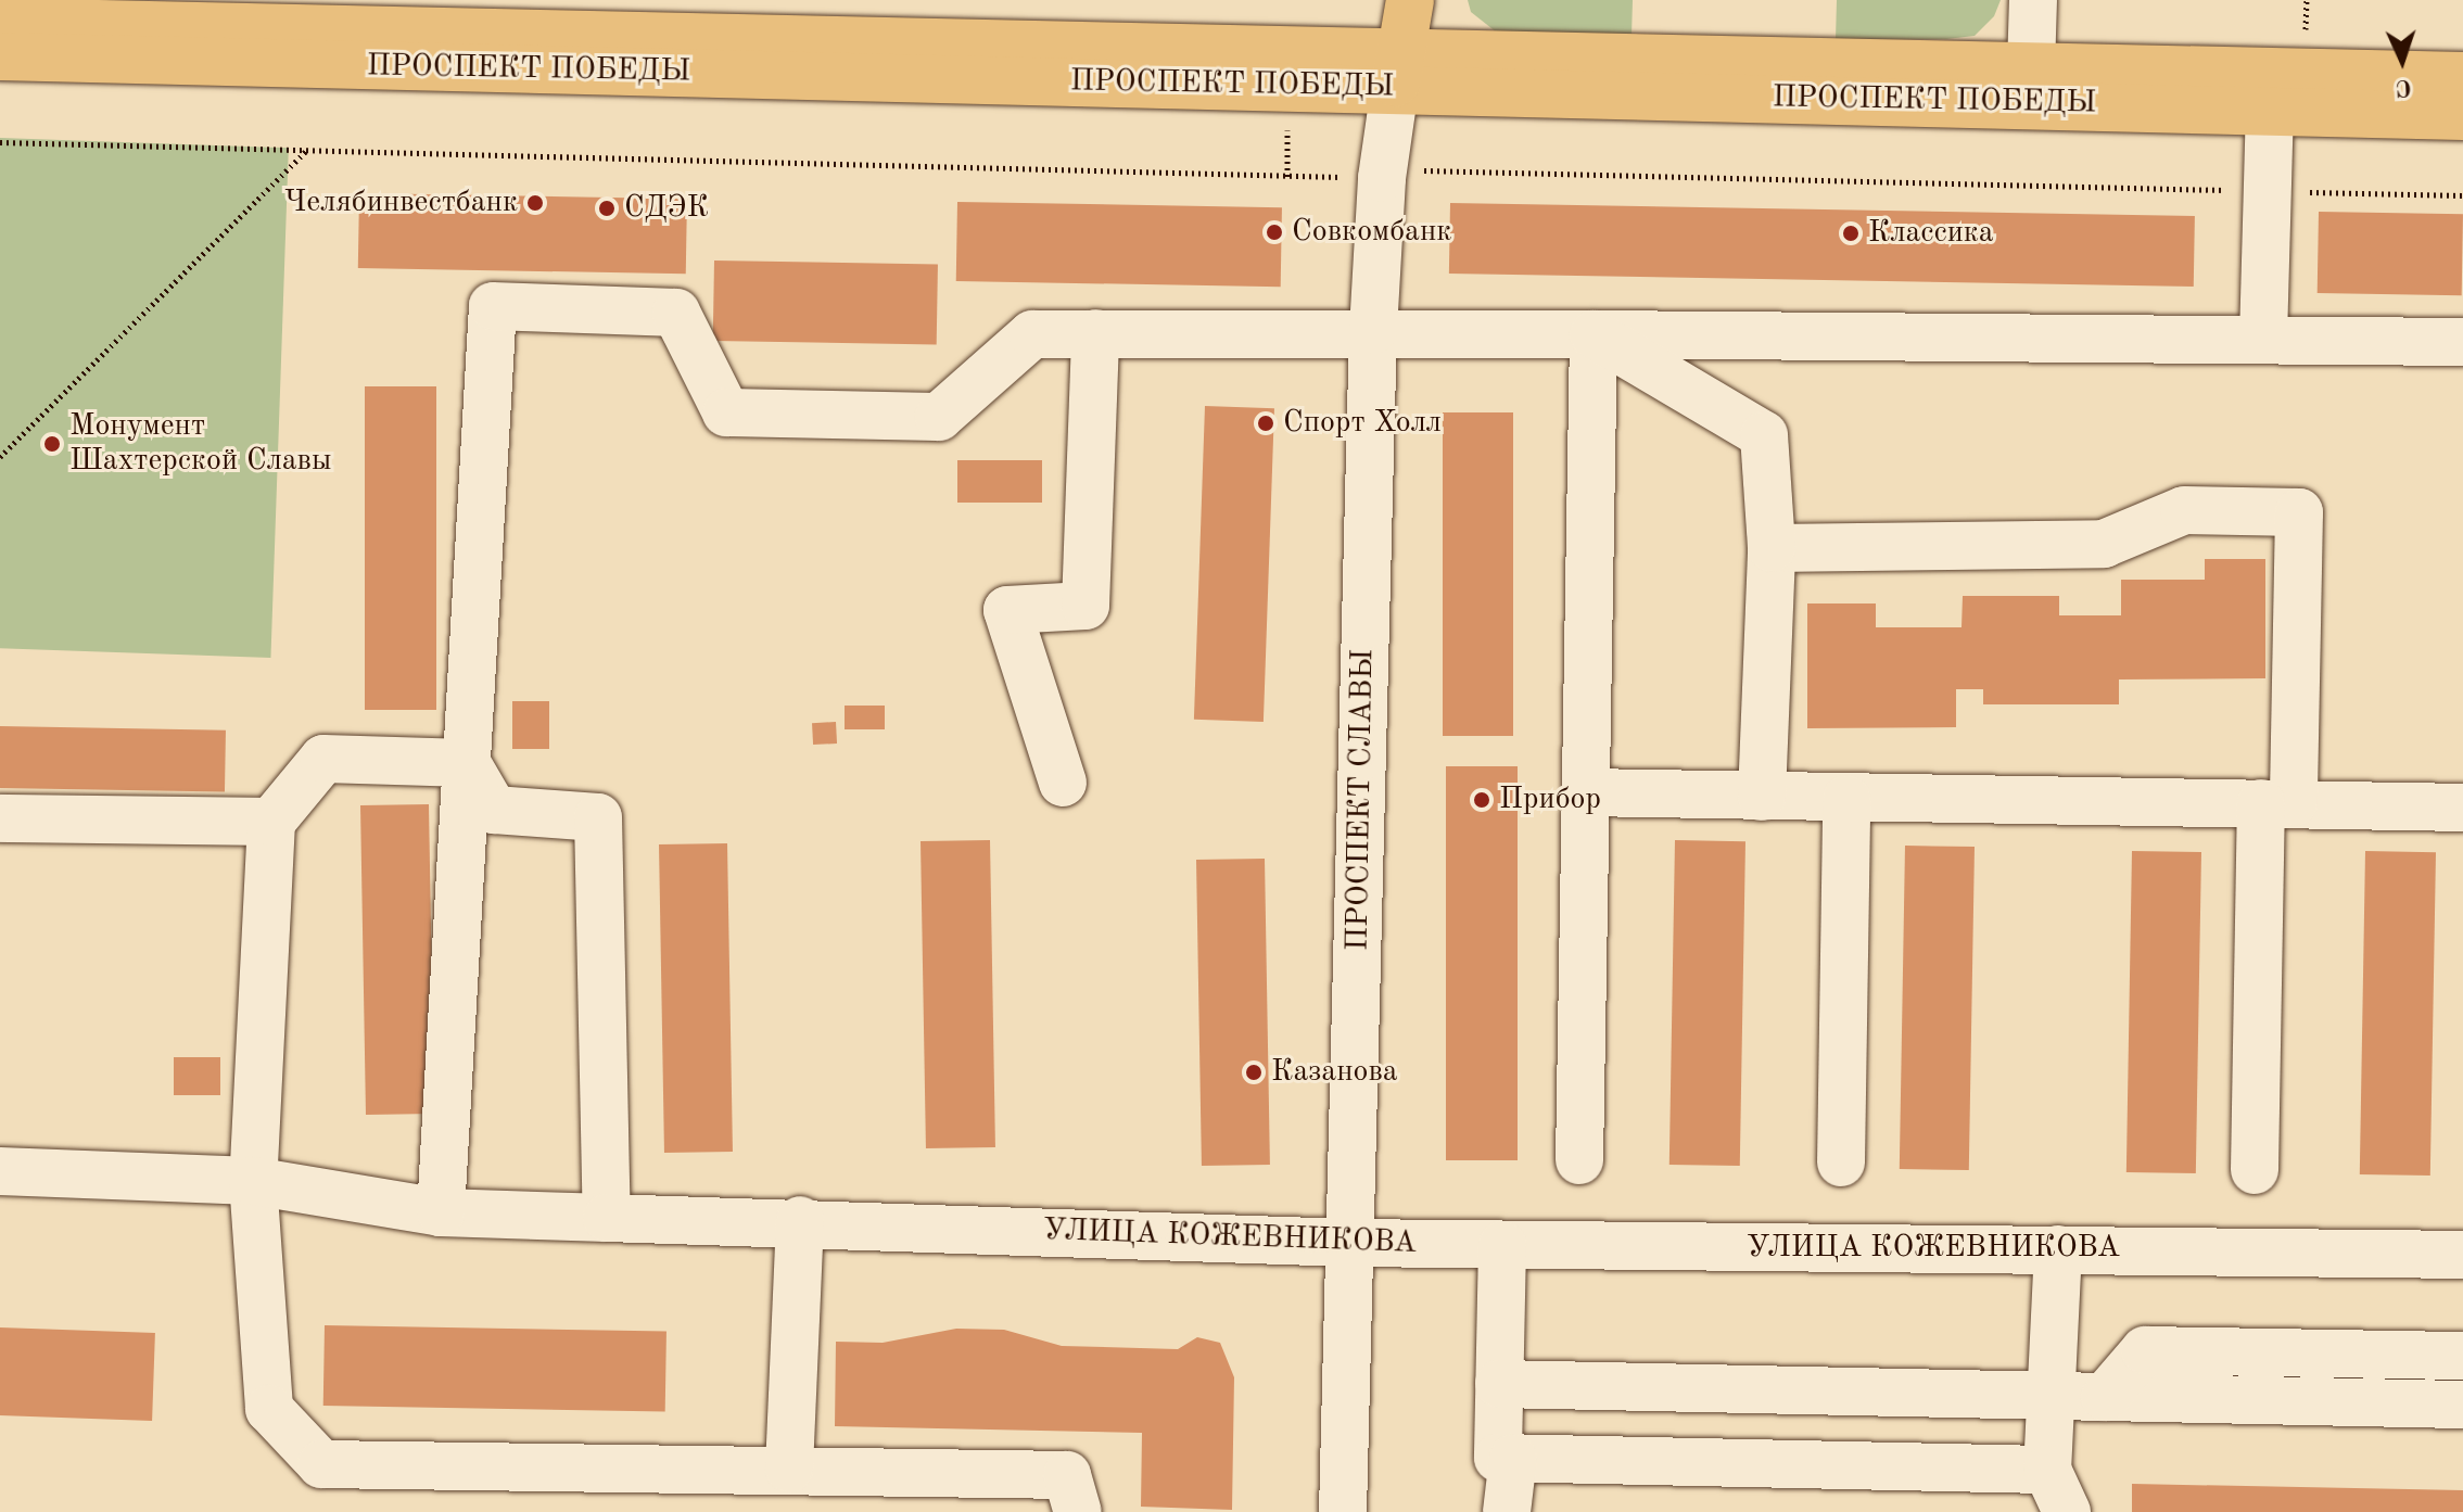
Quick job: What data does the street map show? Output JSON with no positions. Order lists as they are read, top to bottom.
{
  "streets": {
    "main road": ["ПРОСПЕКТ ПОБЕДЫ", "ПРОСПЕКТ СЛАВЫ"],
    "street": ["УЛИЦА КОЖЕВНИКОВА"]
  },
  "crossings": [
    ["ПРОСПЕКТ ПОБЕДЫ", "ПРОСПЕКТ СЛАВЫ"],
    ["ПРОСПЕКТ СЛАВЫ", "УЛИЦА КОЖЕВНИКОВА"]
  ],
  "places": [
    "Челябинвестбанк",
    "СДЭК",
    "Совкомбанк",
    "Классика",
    "Спорт Холл",
    "Монумент Шахтерской Славы",
    "Прибор",
    "Казанова"
  ],
  "north": "bottom"
}
